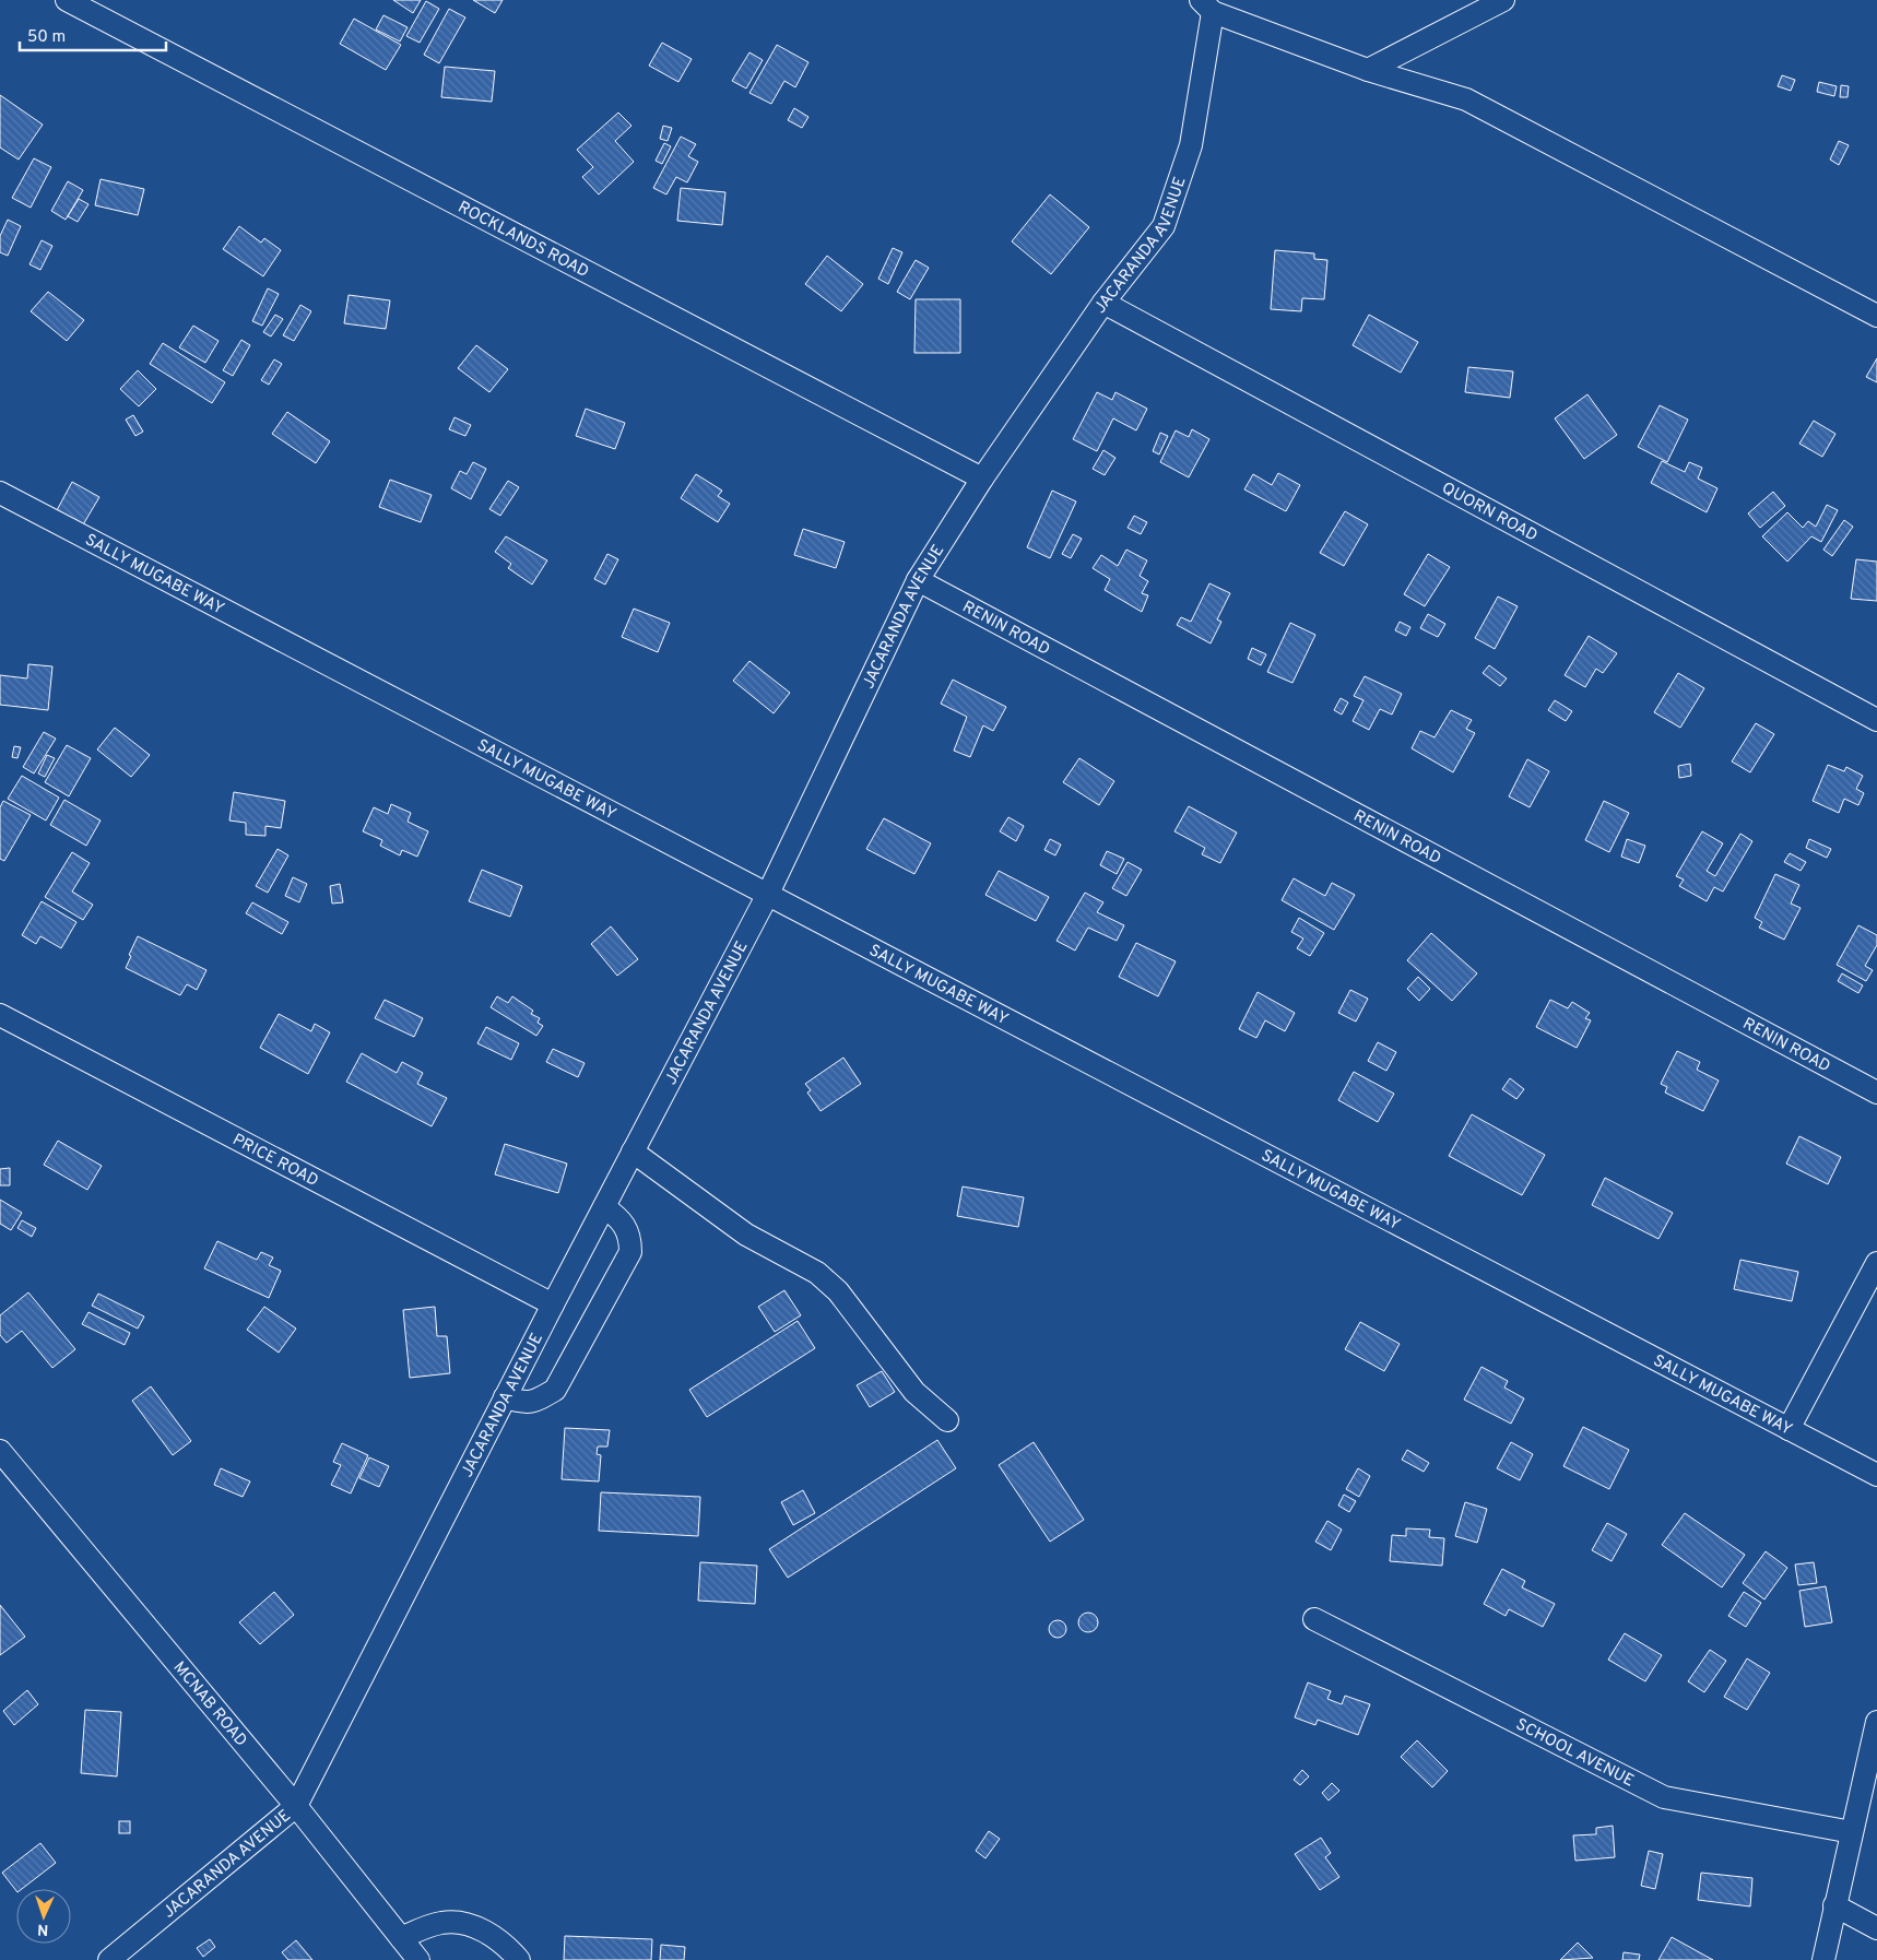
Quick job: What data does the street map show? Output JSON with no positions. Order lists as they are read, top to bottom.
{
  "streets": {
    "street": [
      "ROCKLANDS ROAD",
      "JACARANDA AVENUE",
      "QUORN ROAD",
      "SALLY MUGABE WAY",
      "RENIN ROAD",
      "PRICE ROAD",
      "MCNAB ROAD",
      "SCHOOL AVENUE"
    ]
  },
  "crossings": [
    ["ROCKLANDS ROAD", "JACARANDA AVENUE"],
    ["JACARANDA AVENUE", "QUORN ROAD"],
    ["JACARANDA AVENUE", "SALLY MUGABE WAY"],
    ["JACARANDA AVENUE", "RENIN ROAD"],
    ["JACARANDA AVENUE", "PRICE ROAD"],
    ["JACARANDA AVENUE", "MCNAB ROAD"]
  ],
  "scale_bar": "50 m",
  "north": "bottom"
}
